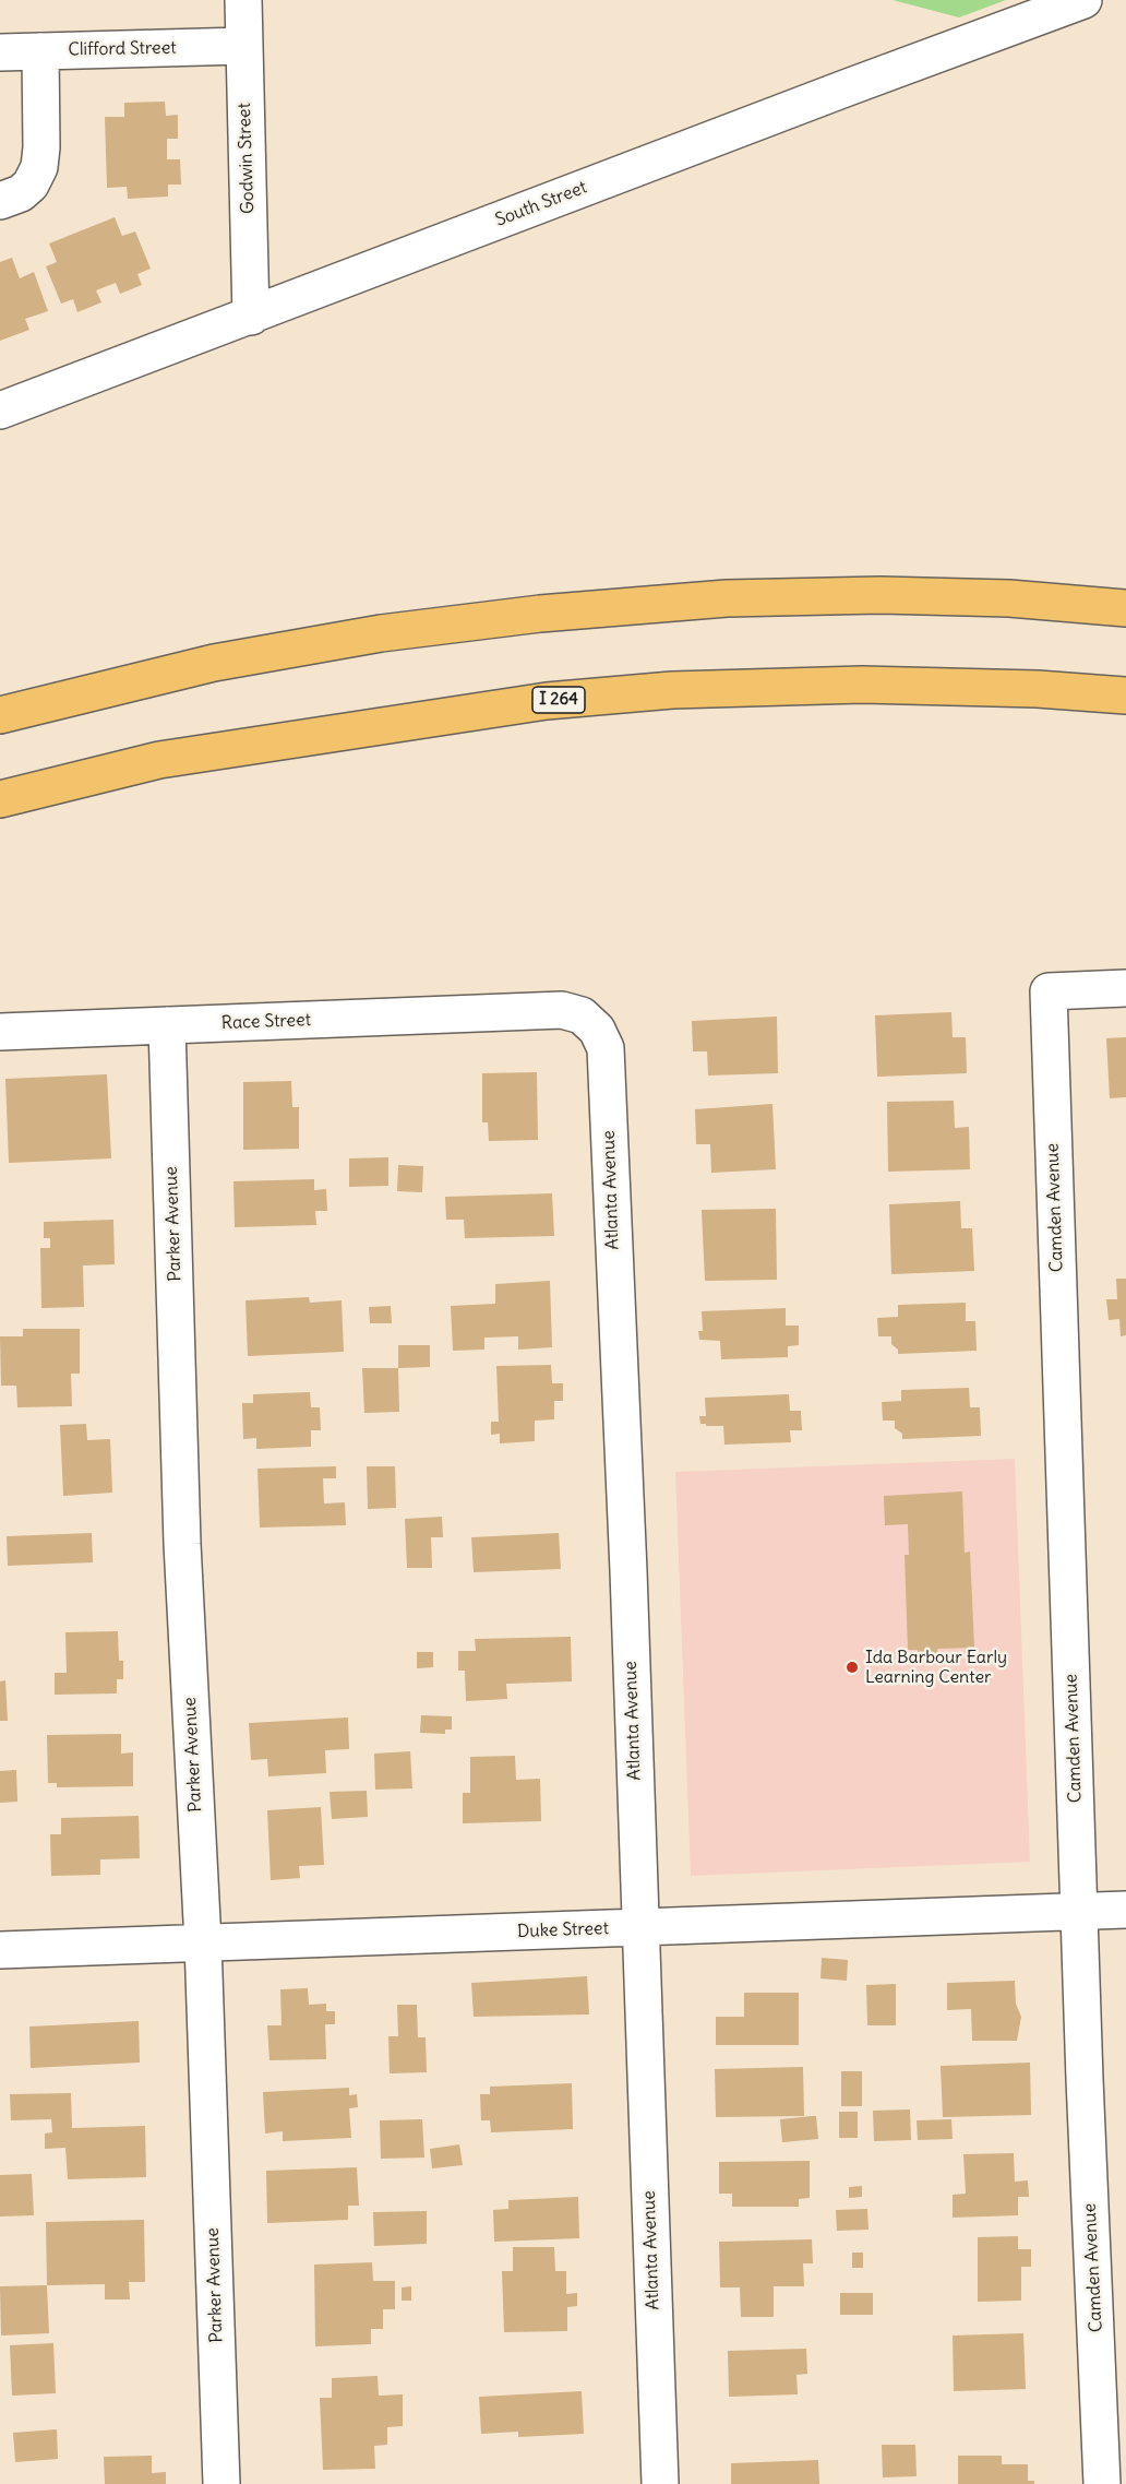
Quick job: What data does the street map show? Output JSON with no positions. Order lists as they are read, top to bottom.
{
  "streets": {
    "highway": ["I 264"],
    "street": [
      "Clifford Street",
      "Godwin Street",
      "South Street",
      "Race Street",
      "Atlanta Avenue",
      "Camden Avenue",
      "Parker Avenue",
      "Duke Street"
    ]
  },
  "crossings": [
    ["Clifford Street", "Godwin Street"],
    ["Godwin Street", "South Street"],
    ["Race Street", "Atlanta Avenue"],
    ["Race Street", "Parker Avenue"],
    ["Atlanta Avenue", "Duke Street"],
    ["Camden Avenue", "Duke Street"],
    ["Parker Avenue", "Duke Street"]
  ],
  "places": ["Ida Barbour Early Learning Center"]
}
